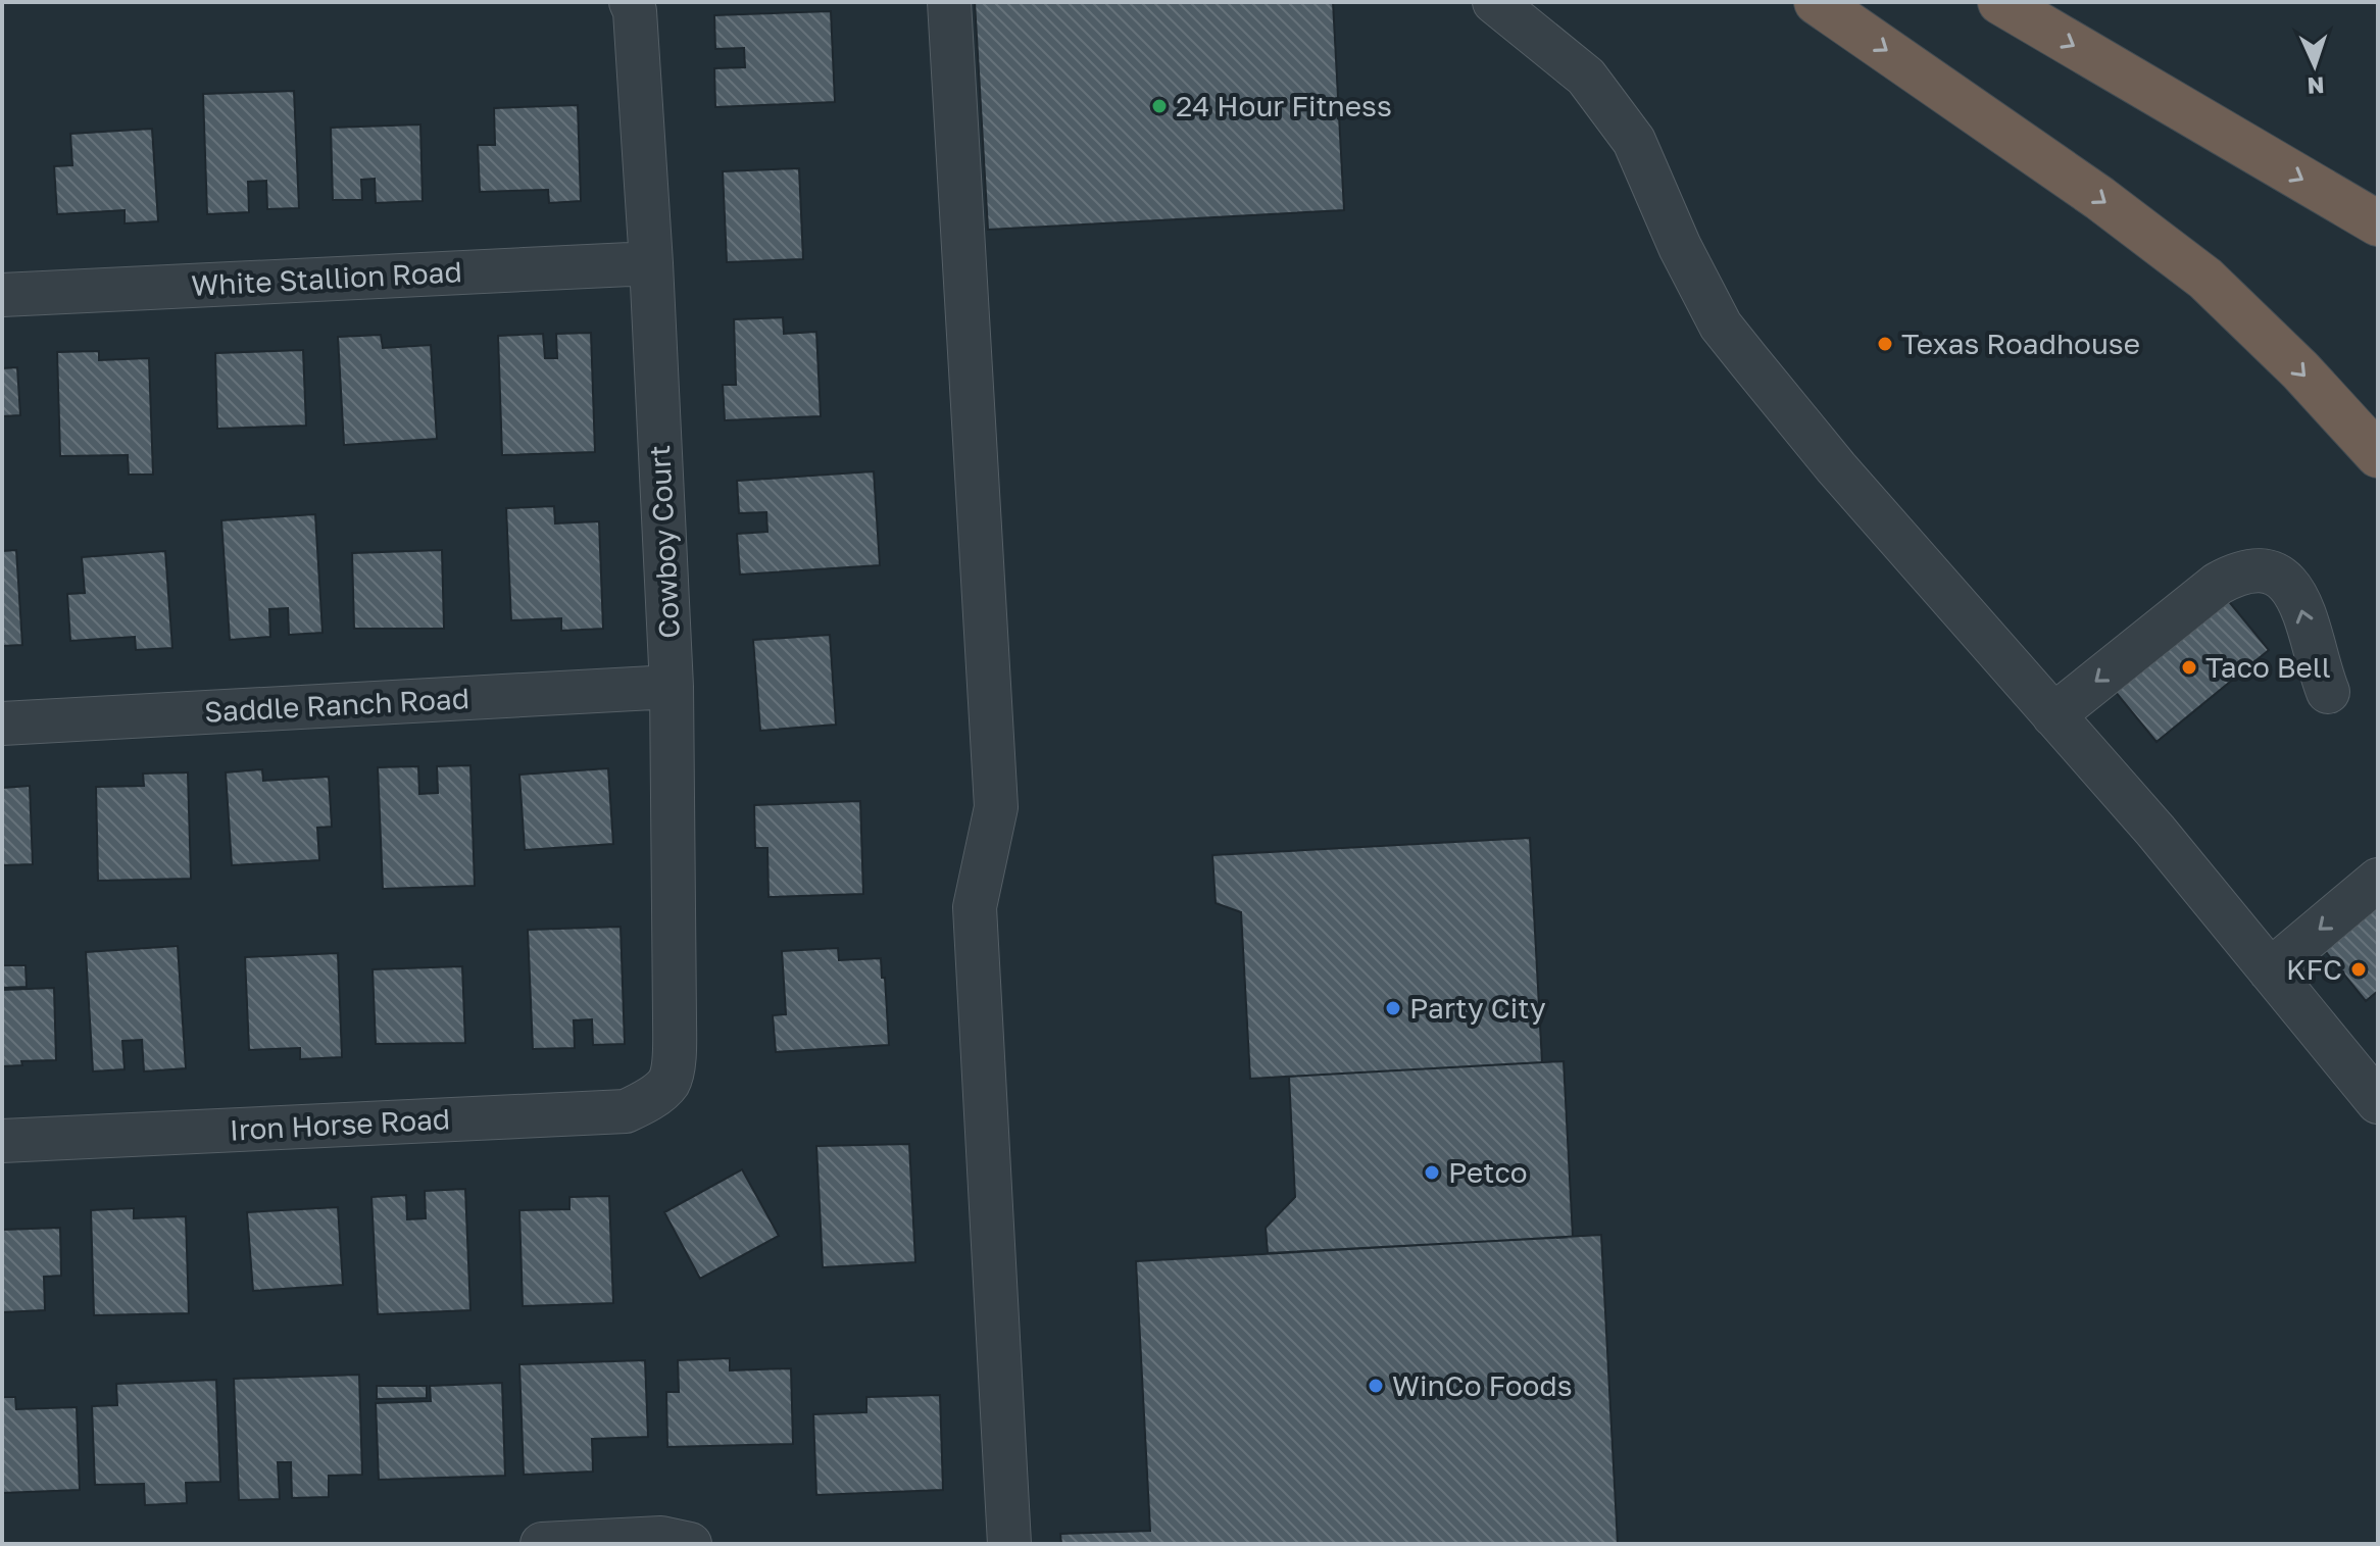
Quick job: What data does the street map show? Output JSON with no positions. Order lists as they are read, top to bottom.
{
  "streets": {
    "street": [
      "White Stallion Road",
      "Cowboy Court",
      "Saddle Ranch Road",
      "Iron Horse Road"
    ]
  },
  "crossings": [
    ["White Stallion Road", "Cowboy Court"],
    ["Cowboy Court", "Saddle Ranch Road"],
    ["Cowboy Court", "Iron Horse Road"]
  ],
  "places": [
    "24 Hour Fitness",
    "Texas Roadhouse",
    "Taco Bell",
    "KFC",
    "Party City",
    "Petco",
    "WinCo Foods"
  ],
  "north": "bottom"
}
